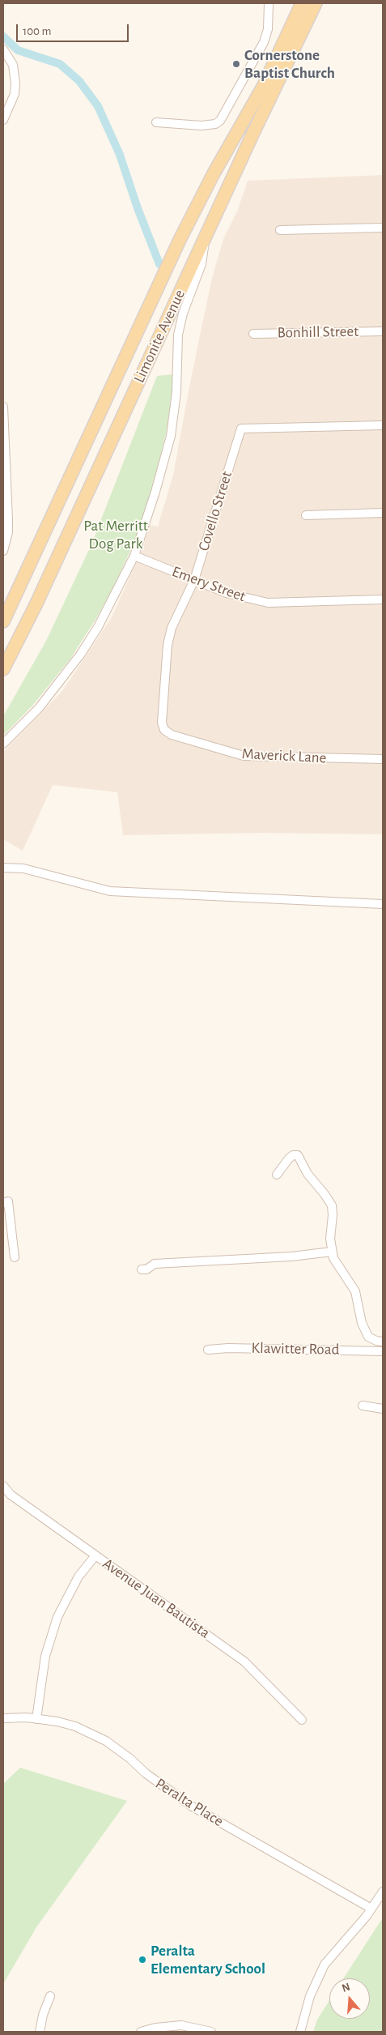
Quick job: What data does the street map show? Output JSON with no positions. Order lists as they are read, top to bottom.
{
  "streets": {
    "main road": ["Limonite Avenue"],
    "street": [
      "Bonhill Street",
      "Covello Street",
      "Emery Street",
      "Maverick Lane",
      "Klawitter Road",
      "Avenue Juan Bautista",
      "Peralta Place"
    ]
  },
  "crossings": [
    ["Covello Street", "Emery Street"],
    ["Covello Street", "Maverick Lane"]
  ],
  "parks": ["Pat Merritt Dog Park"],
  "places": ["Cornerstone Baptist Church", "Peralta Elementary School"],
  "scale_bar": "100 m",
  "north": "top"
}
